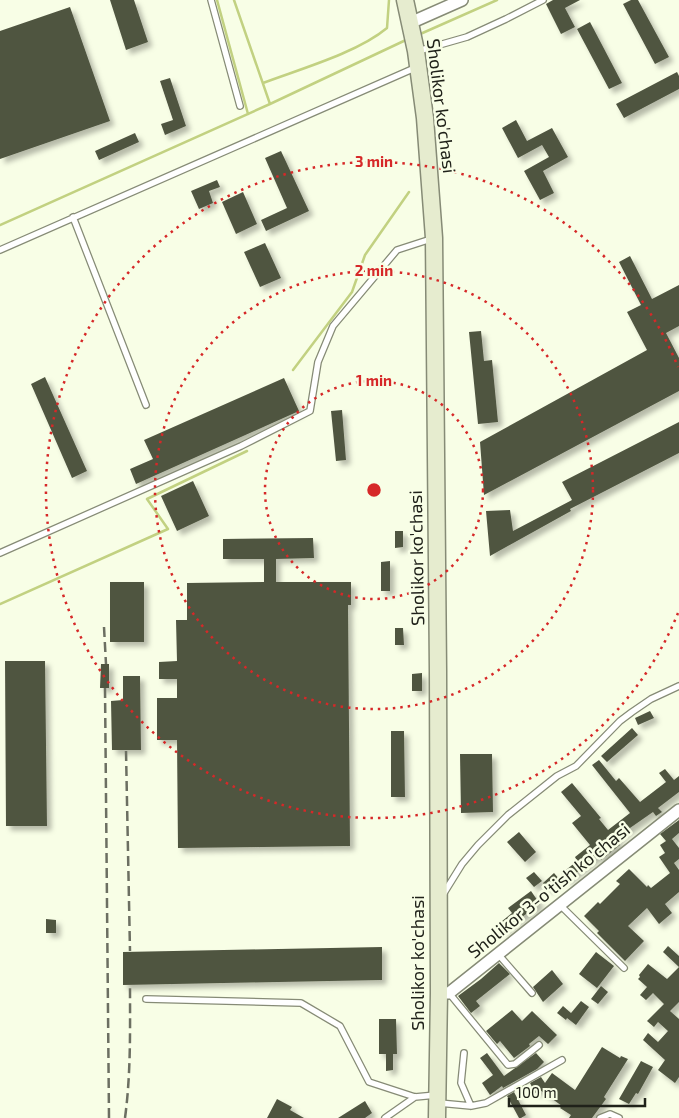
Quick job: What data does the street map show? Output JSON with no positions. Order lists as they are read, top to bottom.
{
  "streets": {
    "street": ["Sholikor ko'chasi", "Sholikor 3-o'tish ko'chasi"]
  },
  "crossings": [
    ["Sholikor ko'chasi", "Sholikor 3-o'tish ko'chasi"]
  ],
  "scale_bar": "100 m",
  "rings": ["3 min", "2 min", "1 min"]
}
